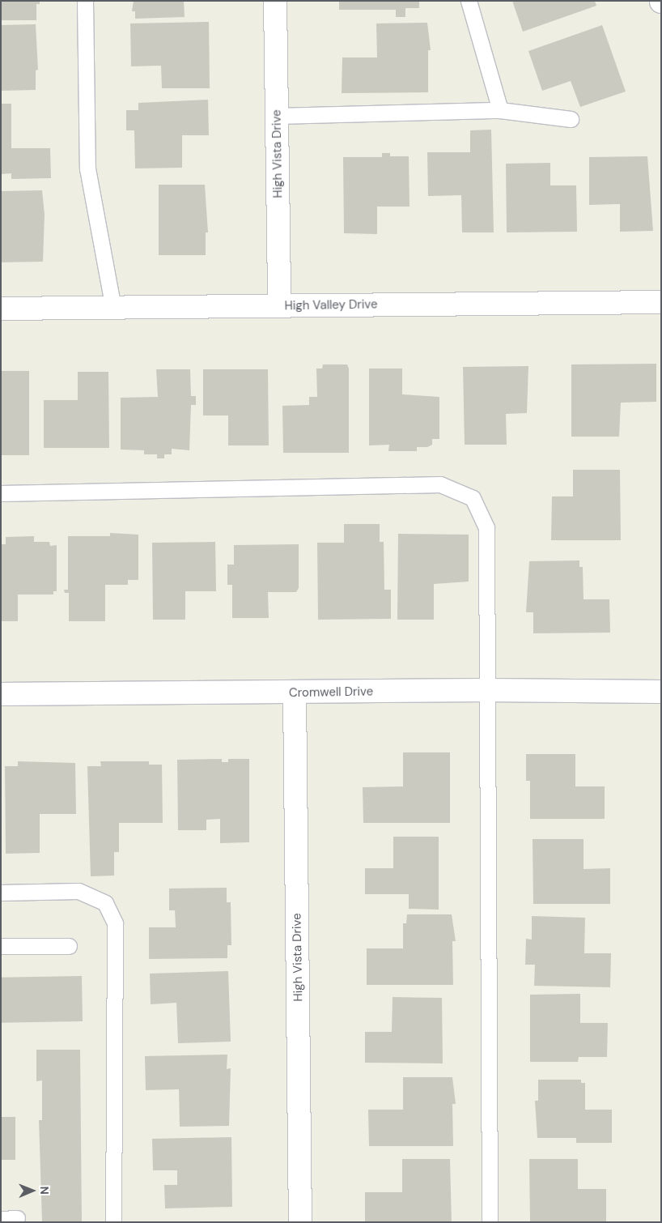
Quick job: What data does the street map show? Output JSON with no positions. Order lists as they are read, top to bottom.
{
  "streets": {
    "street": ["High Vista Drive", "High Valley Drive", "Cromwell Drive"]
  },
  "crossings": [
    ["High Vista Drive", "High Valley Drive"],
    ["High Vista Drive", "Cromwell Drive"]
  ],
  "north": "right"
}
